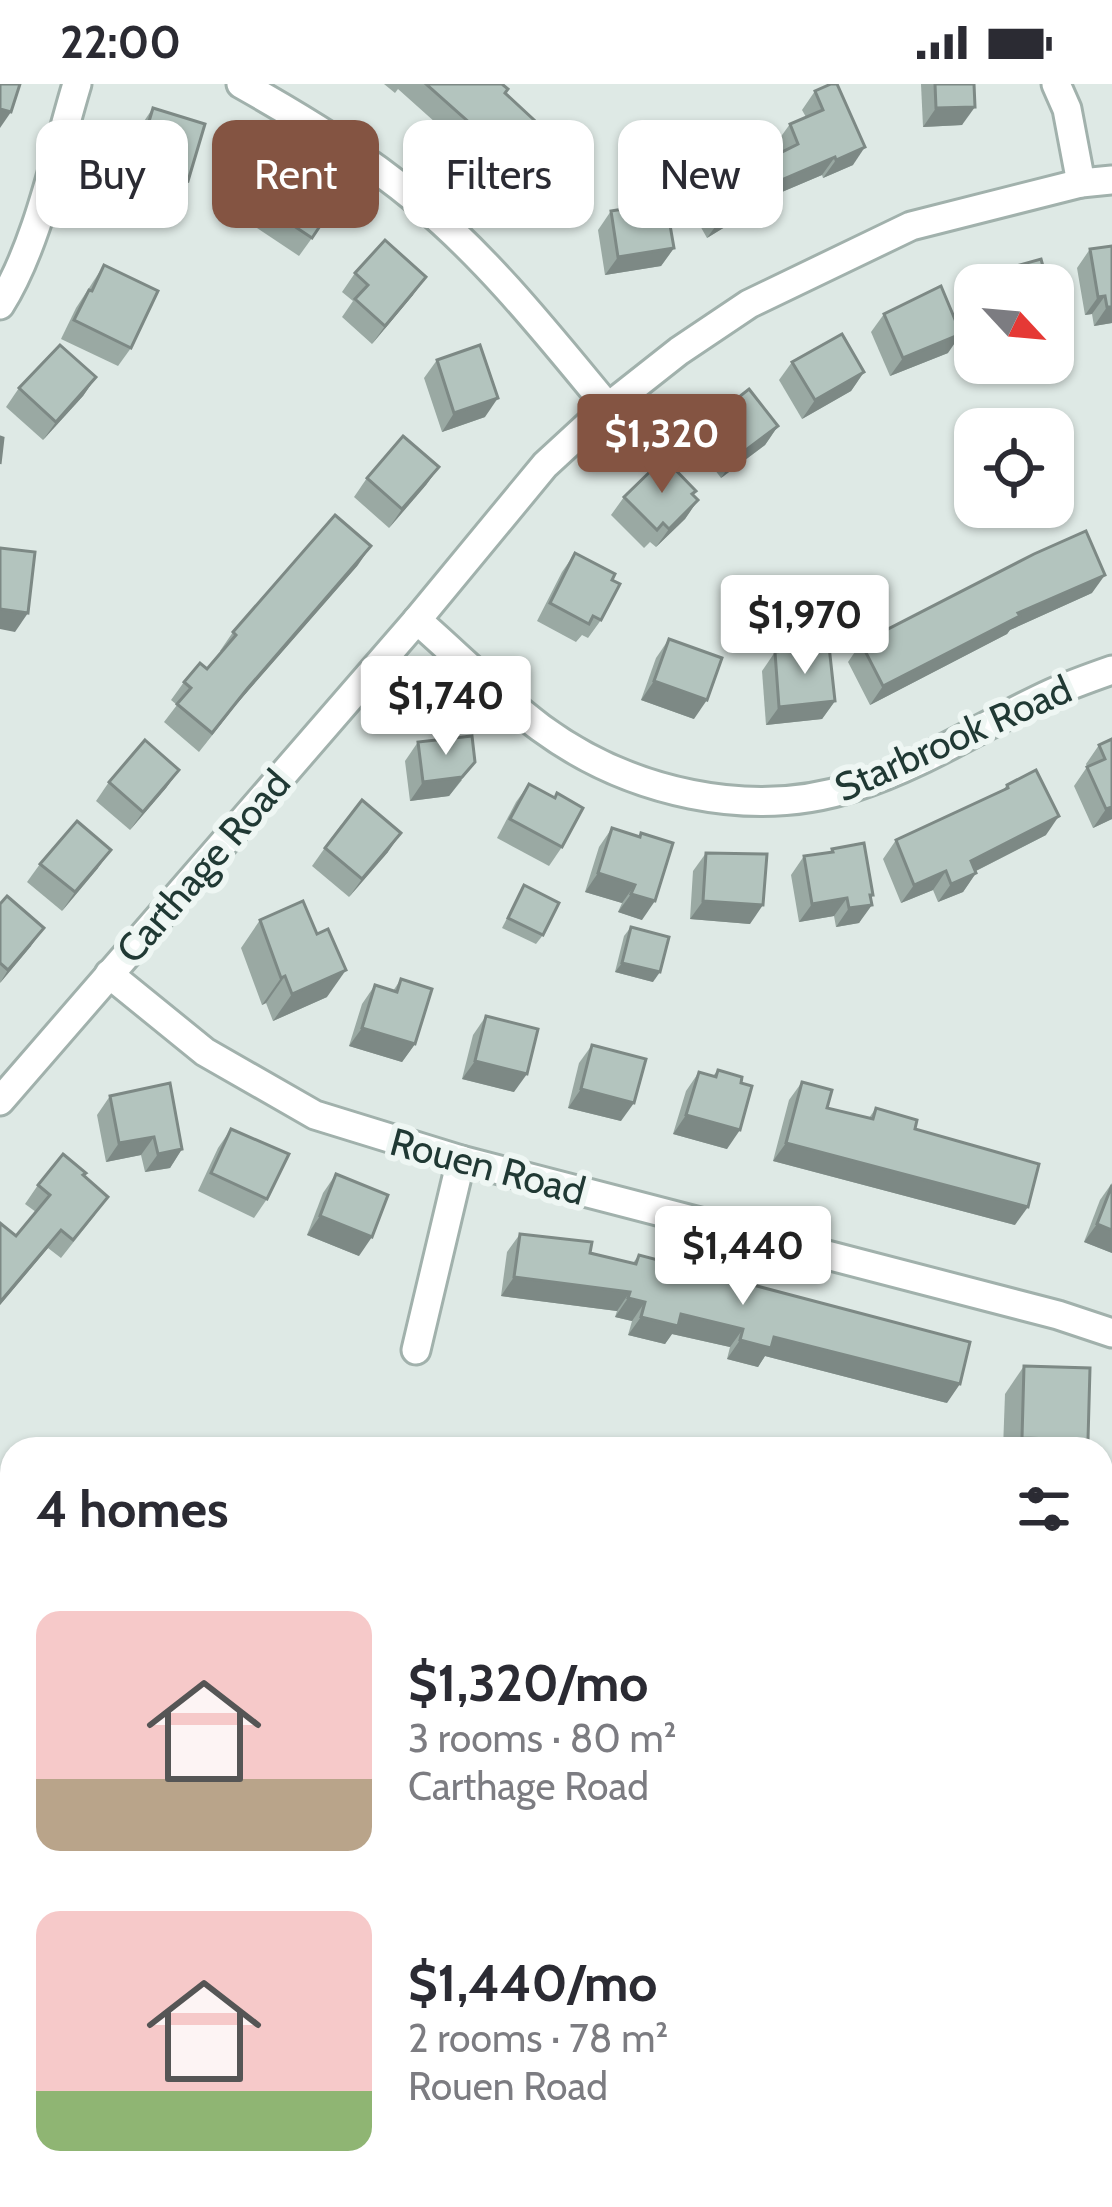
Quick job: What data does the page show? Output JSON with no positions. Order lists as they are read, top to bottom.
{
  "streets": {
    "street": ["Starbrook Road", "Carthage Road", "Rouen Road"]
  },
  "crossings": [
    ["Starbrook Road", "Carthage Road"],
    ["Carthage Road", "Rouen Road"]
  ],
  "north": "bottom right",
  "page": {
    "status": "22:00",
    "chip": [
      "Buy",
      "Rent",
      "Filters",
      "New"
    ],
    "price": [
      "$1,320",
      "$1,970",
      "$1,740",
      "$1,440"
    ],
    "heading": "4 homes",
    "list": [
      {
        "name": "$1,320/mo",
        "note": "3 rooms · 80 m² · Carthage Road"
      },
      {
        "name": "$1,440/mo",
        "note": "2 rooms · 78 m² · Rouen Road"
      }
    ]
  }
}
